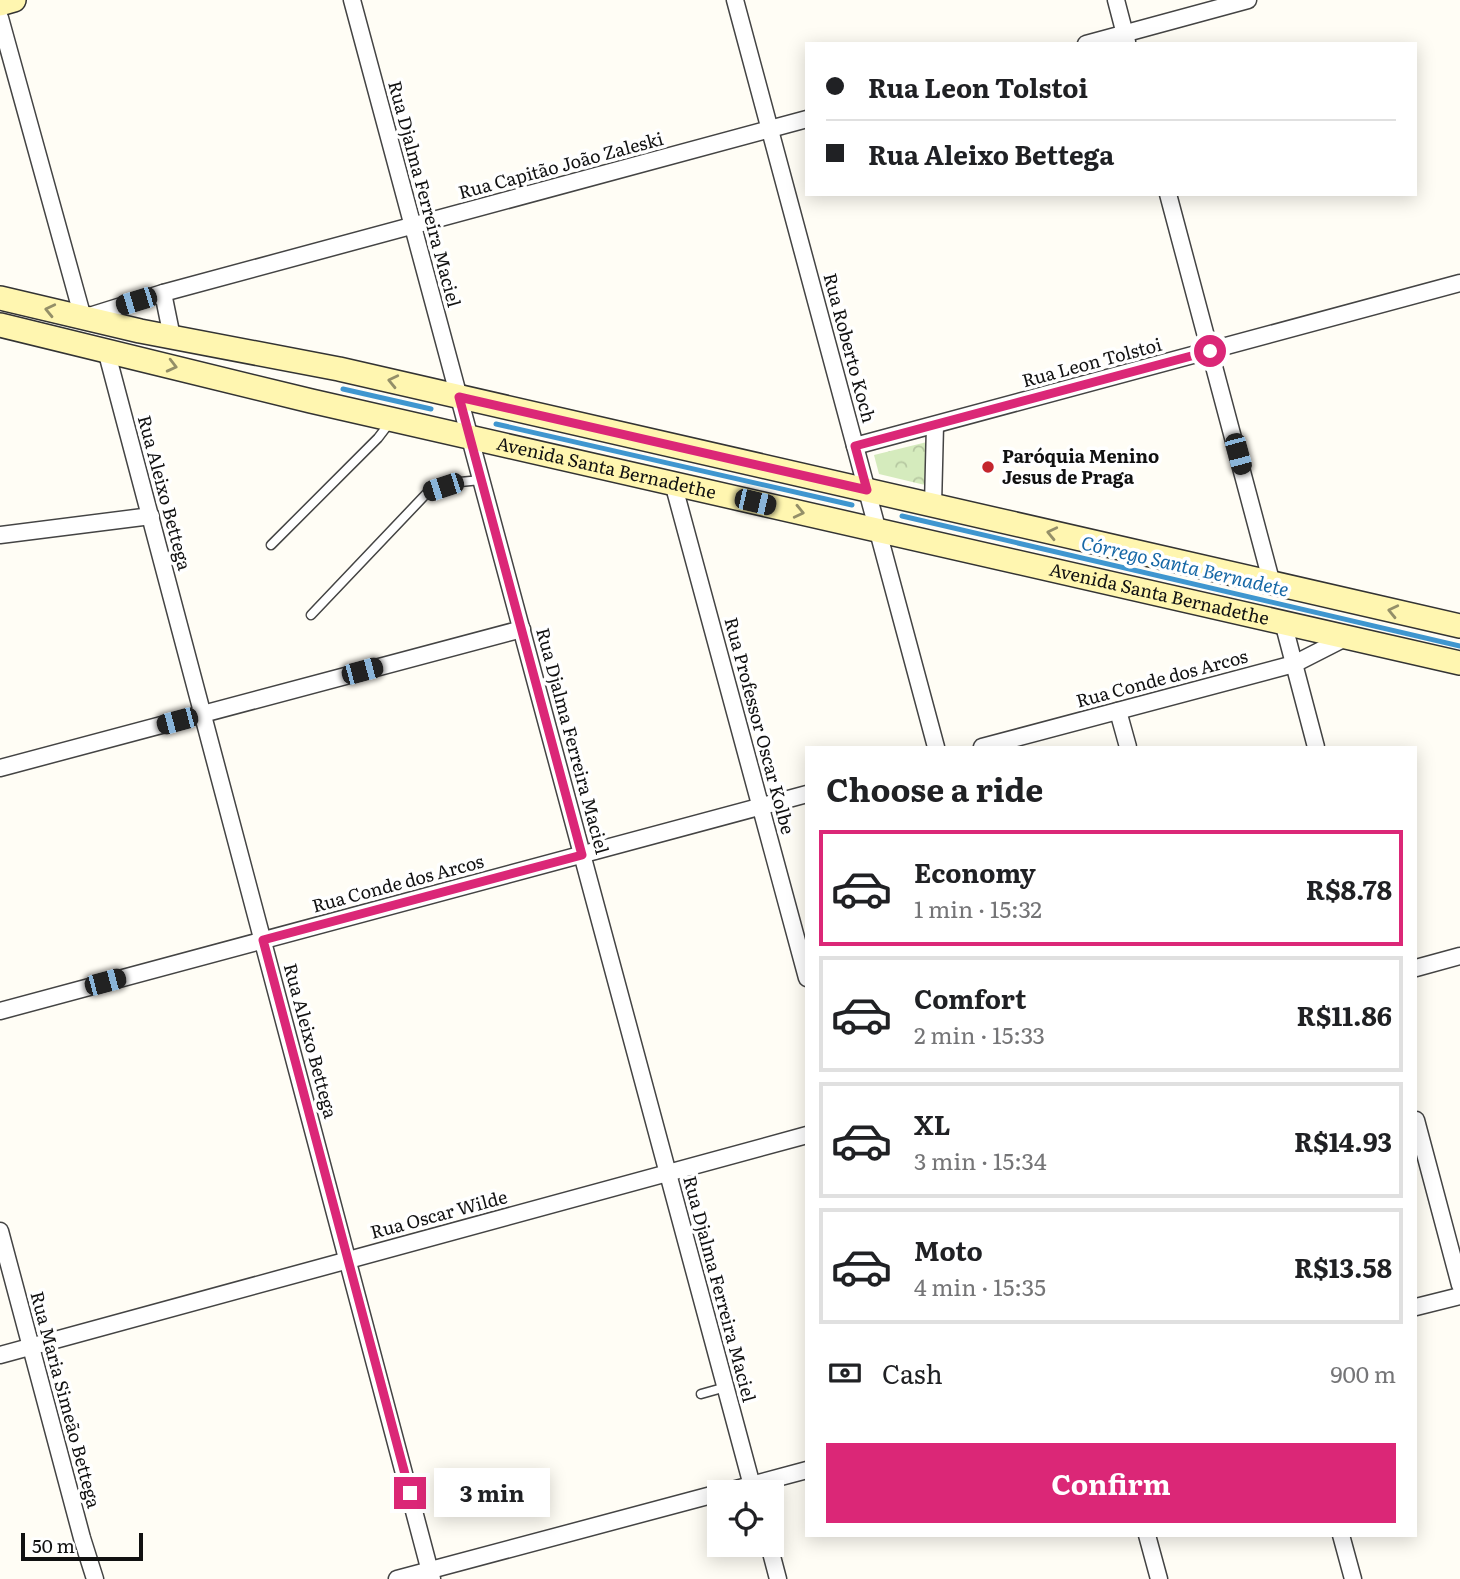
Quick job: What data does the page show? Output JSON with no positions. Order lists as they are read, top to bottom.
{
  "streets": {
    "main road": ["Avenida Santa Bernadethe"],
    "street": [
      "Rua Capitão João Zaleski",
      "Rua Djalma Ferreira Maciel",
      "Rua Roberto Koch",
      "Rua Leon Tolstoi",
      "Rua Aleixo Bettega",
      "Rua Conde dos Arcos",
      "Rua Professor Oscar Kolbe",
      "Rua Oscar Wilde",
      "Rua Maria Simeão Bettega"
    ]
  },
  "crossings": [
    ["Rua Capitão João Zaleski", "Rua Djalma Ferreira Maciel"],
    ["Rua Capitão João Zaleski", "Rua Roberto Koch"],
    ["Rua Capitão João Zaleski", "Avenida Santa Bernadethe"],
    ["Rua Djalma Ferreira Maciel", "Avenida Santa Bernadethe"],
    ["Rua Djalma Ferreira Maciel", "Rua Conde dos Arcos"],
    ["Rua Djalma Ferreira Maciel", "Rua Oscar Wilde"],
    ["Rua Roberto Koch", "Rua Leon Tolstoi"],
    ["Rua Roberto Koch", "Avenida Santa Bernadethe"],
    ["Avenida Santa Bernadethe", "Rua Aleixo Bettega"],
    ["Avenida Santa Bernadethe", "Rua Conde dos Arcos"],
    ["Avenida Santa Bernadethe", "Rua Professor Oscar Kolbe"],
    ["Rua Aleixo Bettega", "Rua Conde dos Arcos"],
    ["Rua Aleixo Bettega", "Rua Oscar Wilde"],
    ["Rua Conde dos Arcos", "Rua Professor Oscar Kolbe"],
    ["Rua Oscar Wilde", "Rua Maria Simeão Bettega"]
  ],
  "water": ["Córrego Santa Bernadete"],
  "places": ["Paróquia Menino Jesus de Praga"],
  "scale_bar": "50 m",
  "page": {
    "banner": ["Rua Leon Tolstoi", "Rua Aleixo Bettega"],
    "heading": "Choose a ride",
    "list": [
      {
        "name": "Economy",
        "note": "1 min · 15:32",
        "value": "R$8.78"
      },
      {
        "name": "Comfort",
        "note": "2 min · 15:33",
        "value": "R$11.86"
      },
      {
        "name": "XL",
        "note": "3 min · 15:34",
        "value": "R$14.93"
      },
      {
        "name": "Moto",
        "note": "4 min · 15:35",
        "value": "R$13.58"
      }
    ],
    "pay": ["Cash", "900 m"],
    "buttons": "Confirm",
    "bubble": "3 min",
    "scale": "50 m"
  }
}
